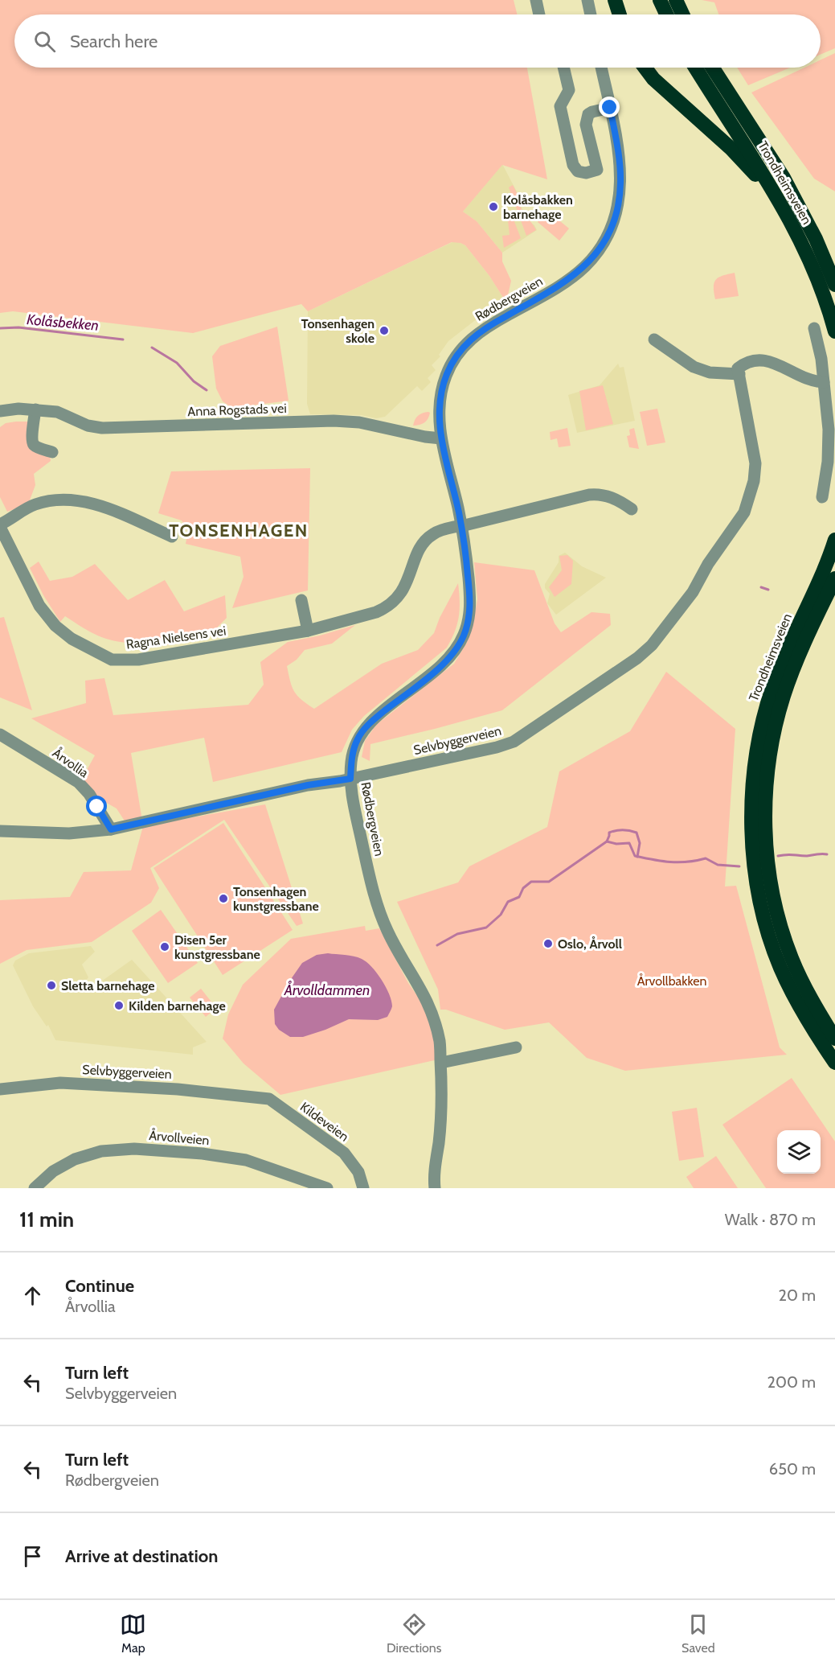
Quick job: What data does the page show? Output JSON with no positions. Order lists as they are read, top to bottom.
{
  "streets": {
    "highway": ["Trondheimsveien"],
    "street": [
      "Rødbergveien",
      "Anna Rogstads vei",
      "Ragna Nielsens vei",
      "Selvbyggerveien",
      "Årvollia",
      "Kildeveien",
      "Årvollveien"
    ]
  },
  "crossings": [
    ["Rødbergveien", "Anna Rogstads vei"],
    ["Rødbergveien", "Ragna Nielsens vei"],
    ["Rødbergveien", "Selvbyggerveien"],
    ["Selvbyggerveien", "Årvollia"],
    ["Selvbyggerveien", "Kildeveien"]
  ],
  "districts": ["TONSENHAGEN"],
  "water": ["Kolåsbekken", "Årvolldammen"],
  "parks": ["Årvollbakken"],
  "places": [
    "Kolåsbakken barnehage",
    "Tonsenhagen skole",
    "Tonsenhagen kunstgressbane",
    "Oslo, Årvoll",
    "Disen 5er kunstgressbane",
    "Sletta barnehage",
    "Kilden barnehage"
  ],
  "page": {
    "search": "Search here",
    "heading": ["11 min", "Walk · 870 m"],
    "list": [
      ["Continue", "Årvollia", "20 m"],
      ["Turn left", "Selvbyggerveien", "200 m"],
      ["Turn left", "Rødbergveien", "650 m"],
      "Arrive at destination"
    ],
    "nav": ["Map", "Directions", "Saved"]
  }
}
